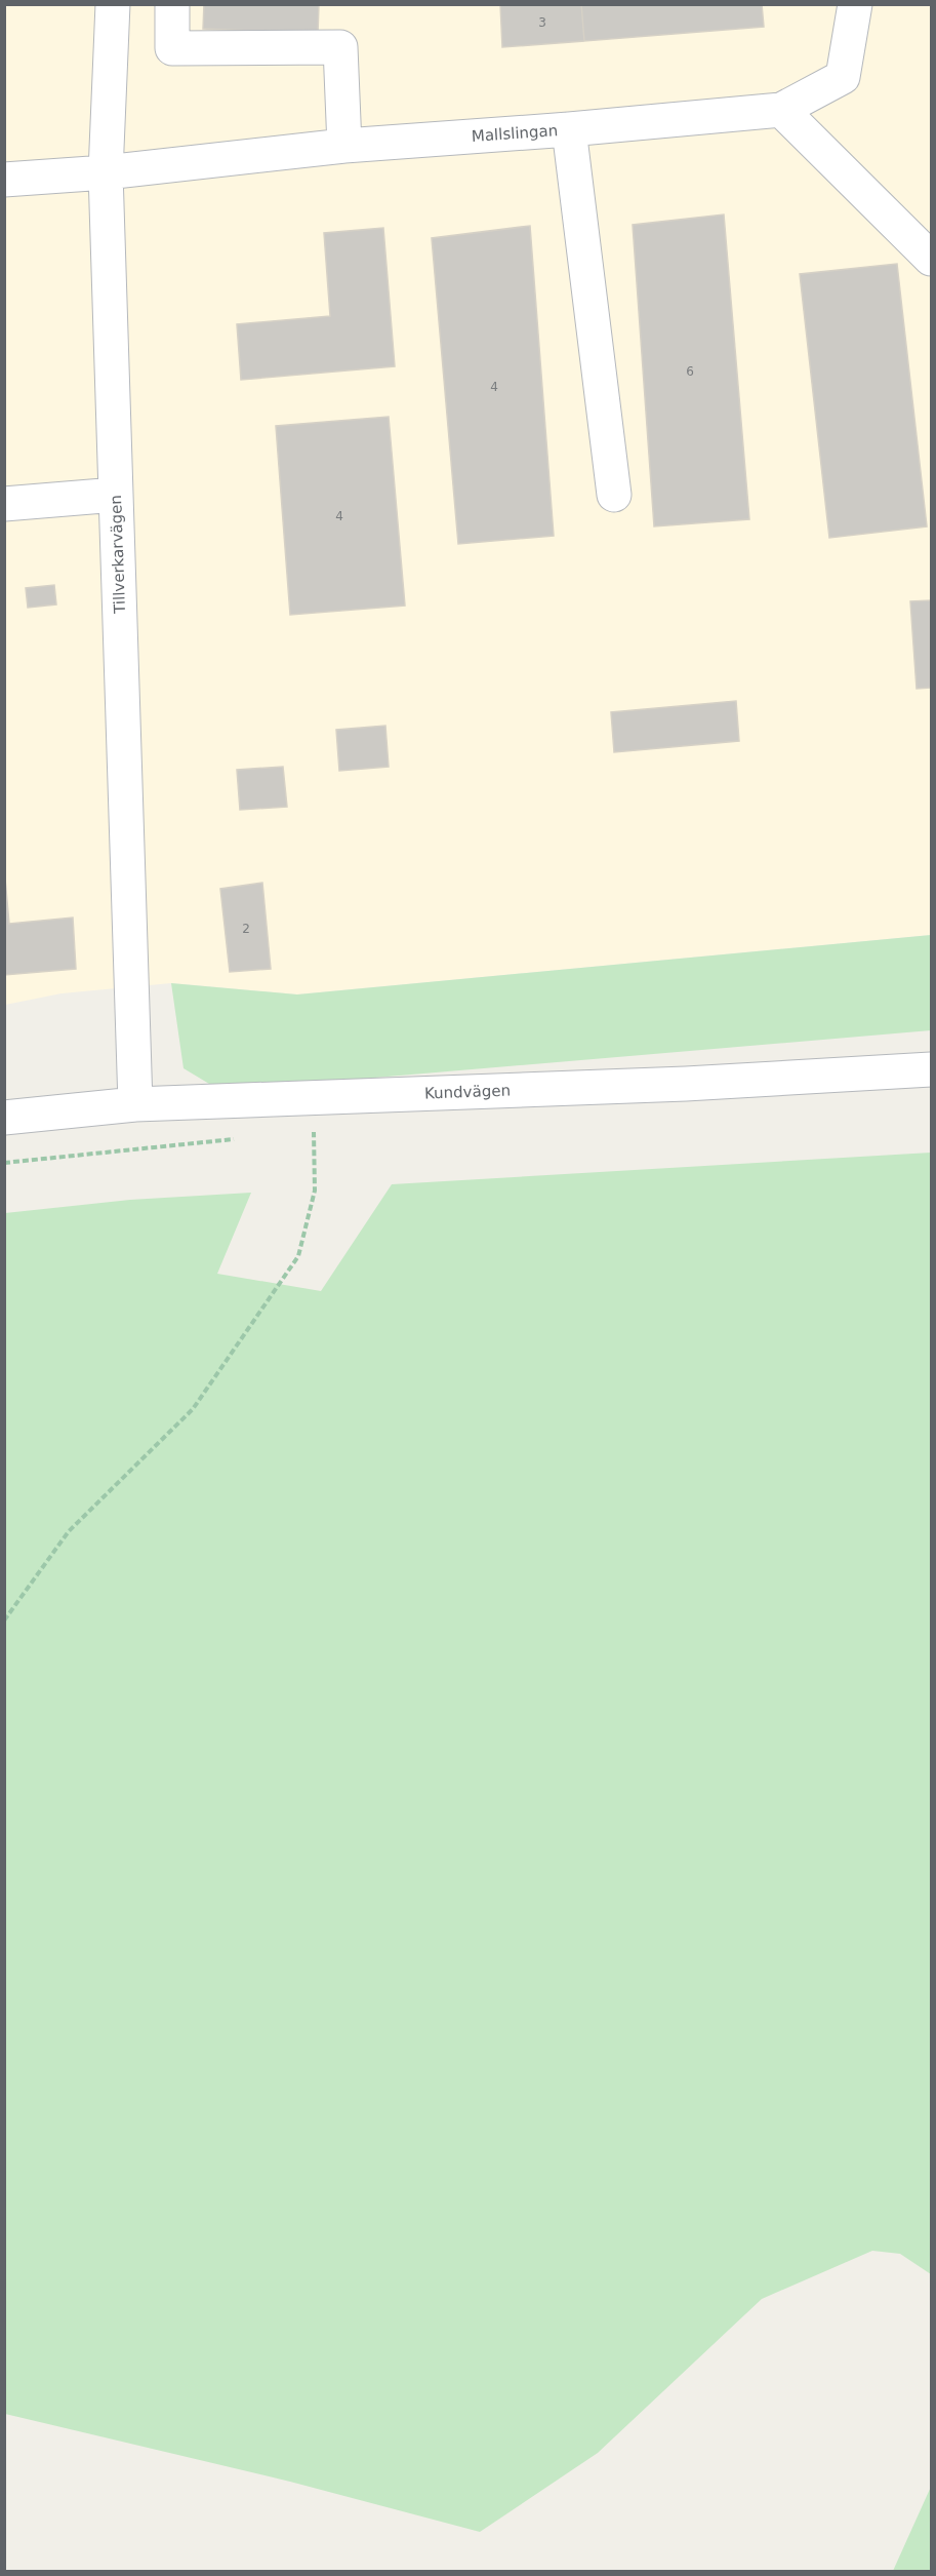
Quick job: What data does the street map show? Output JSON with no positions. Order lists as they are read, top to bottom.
{
  "streets": {
    "street": ["Mallslingan", "Tillverkarvägen", "Kundvägen"]
  },
  "crossings": [
    ["Mallslingan", "Tillverkarvägen"],
    ["Tillverkarvägen", "Kundvägen"]
  ],
  "house_numbers": [
    "3",
    "6",
    "4",
    "4",
    "2"
  ]
}
